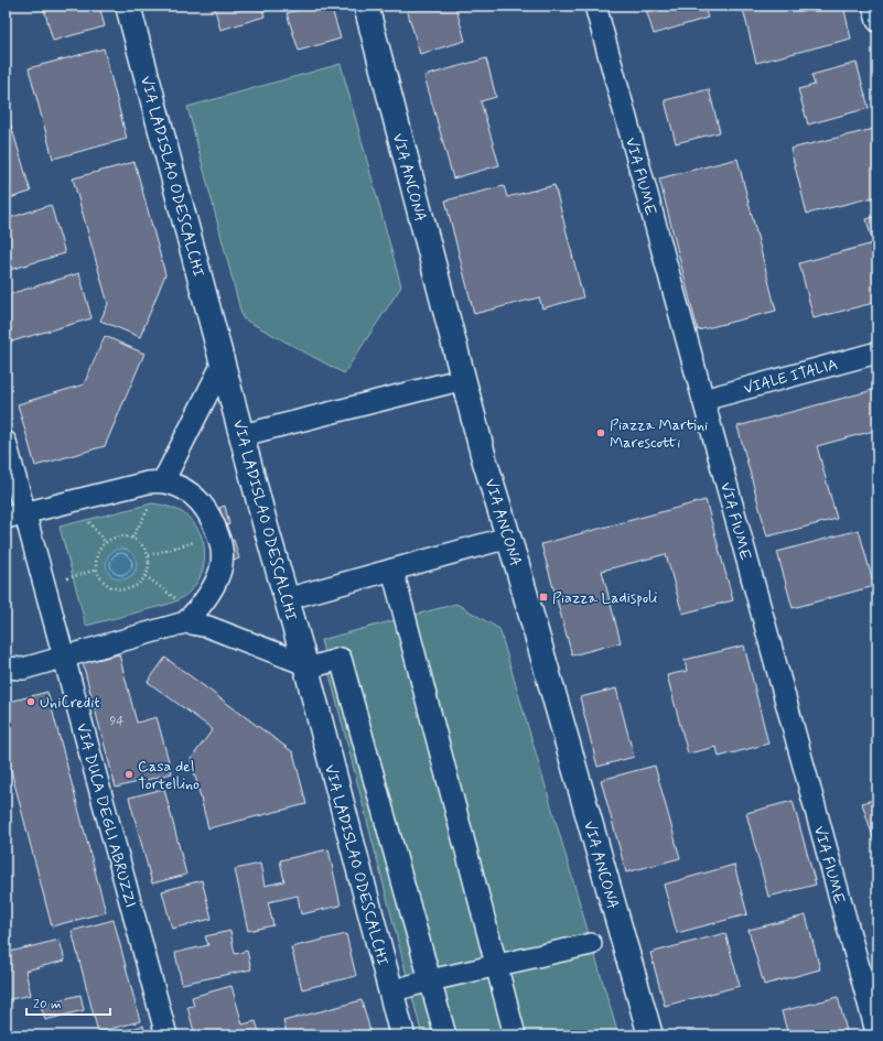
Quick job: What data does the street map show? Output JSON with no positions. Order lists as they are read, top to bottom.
{
  "streets": {
    "street": [
      "VIA LADISLAO ODESCALCHI",
      "VIA FIUME",
      "VIA ANCONA",
      "VIALE ITALIA",
      "VIA DUCA DEGLI ABRUZZI"
    ]
  },
  "crossings": [
    ["VIA FIUME", "VIALE ITALIA"]
  ],
  "places": {
    "other": ["Piazza Martini Marescotti", "UniCredit", "Casa del Tortellino"],
    "transit": ["Piazza Ladispoli"]
  },
  "house_numbers": ["94"],
  "scale_bar": "20 m"
}
